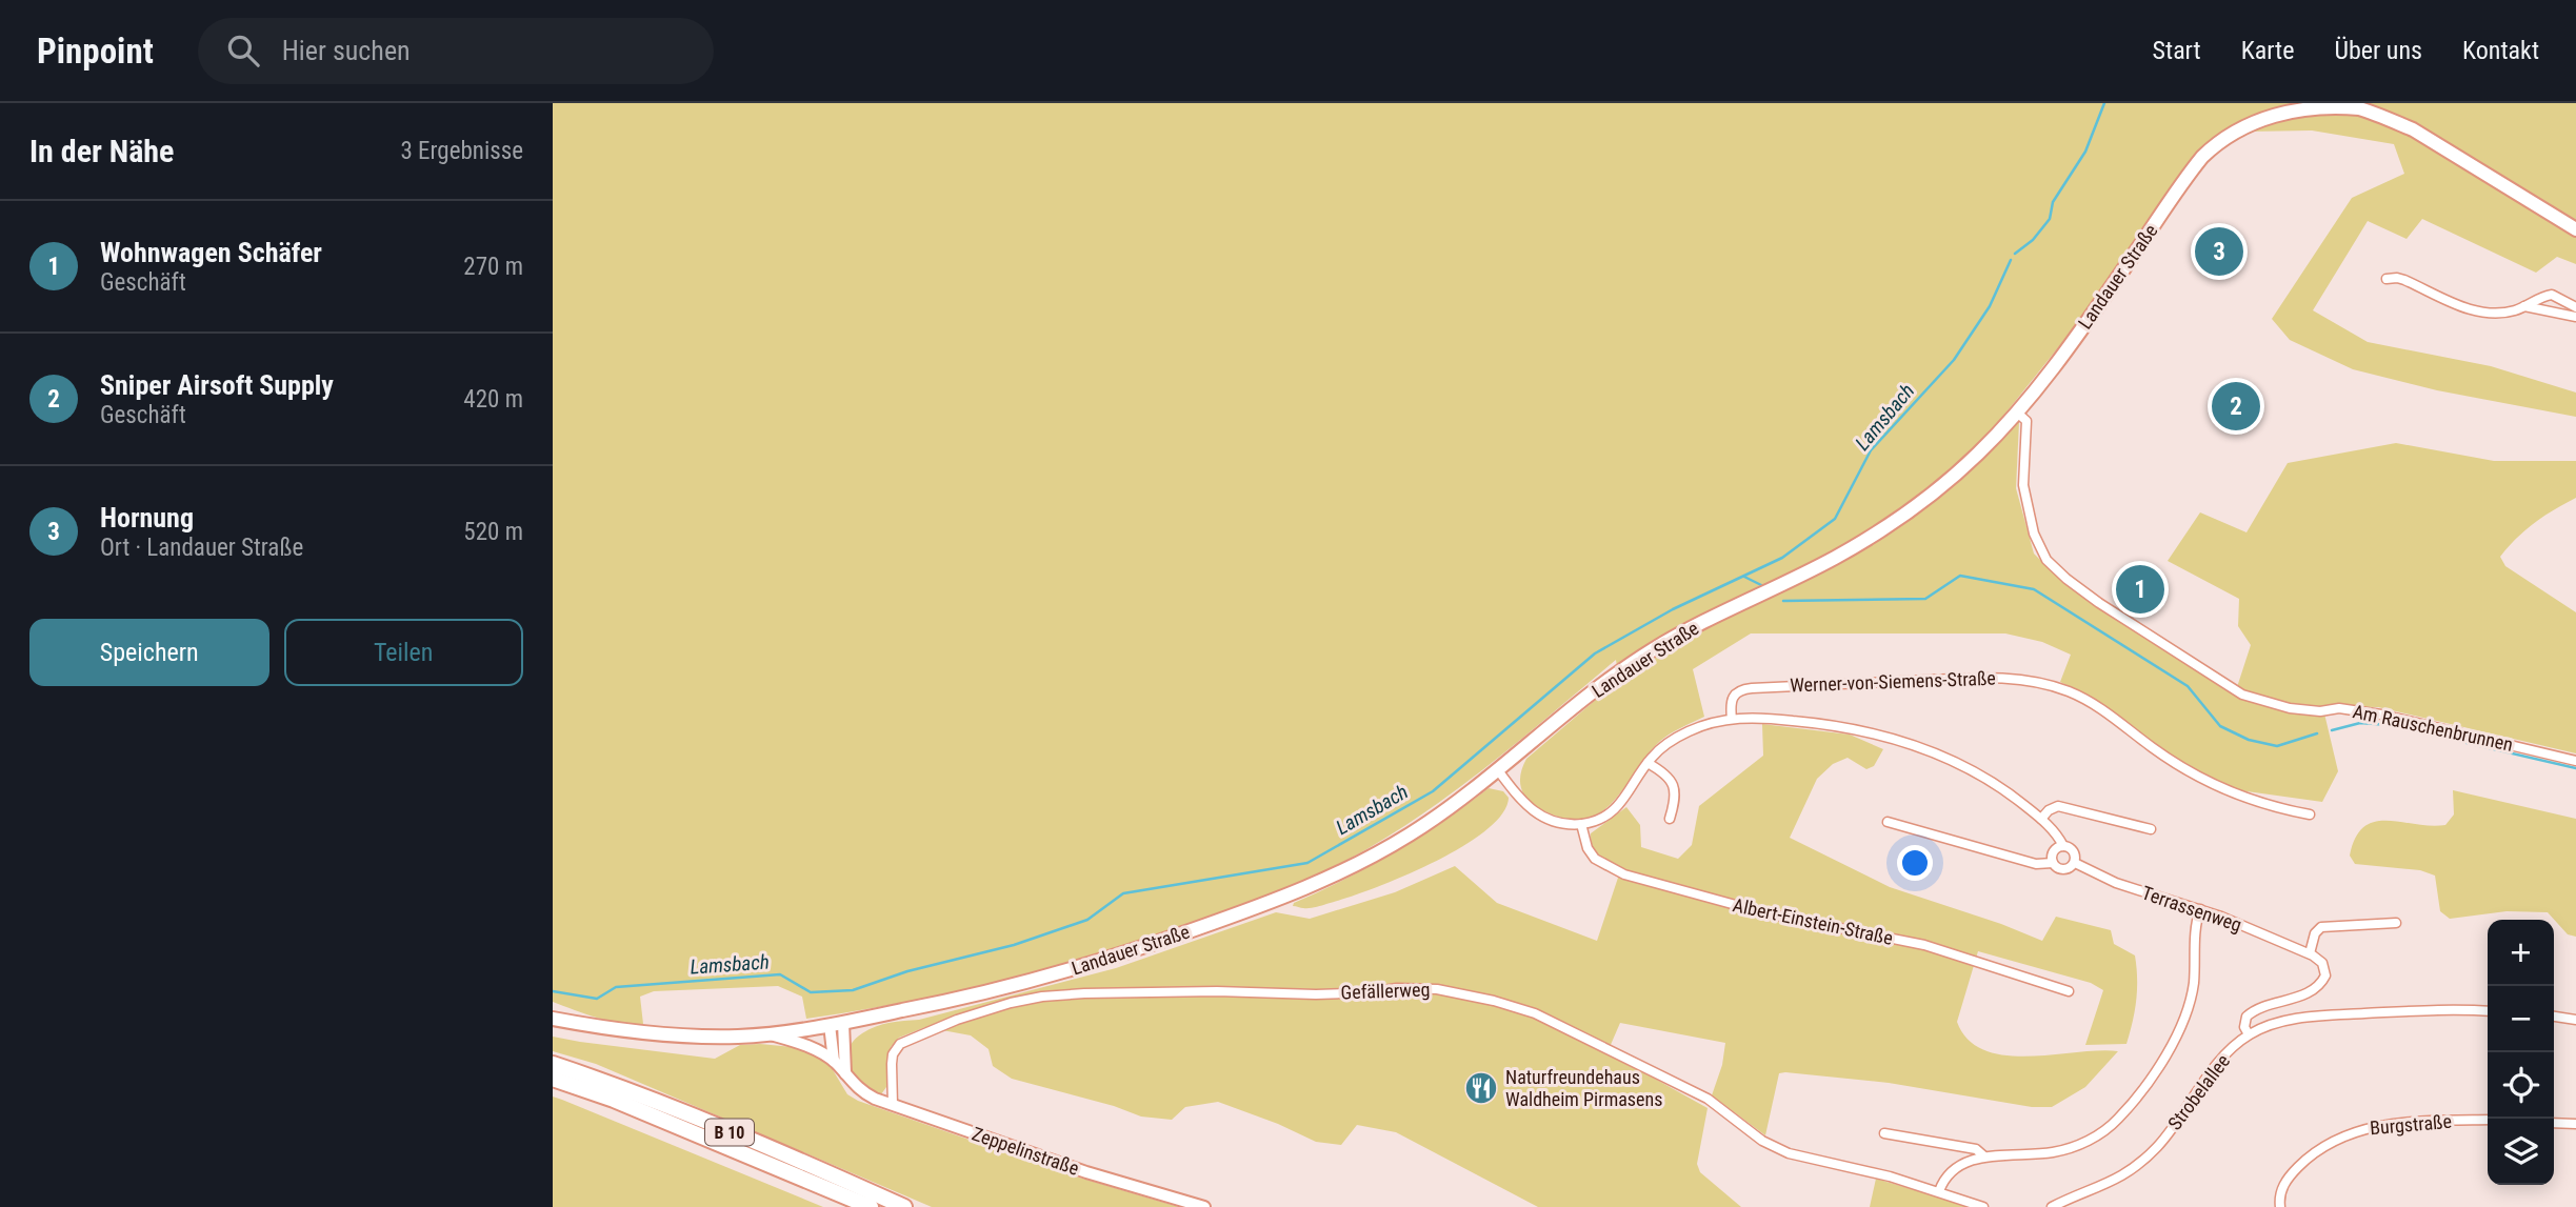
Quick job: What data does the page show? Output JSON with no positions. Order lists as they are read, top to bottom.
{
  "streets": {
    "highway": ["B 10"],
    "main road": ["Landauer Straße"],
    "street": [
      "Werner-von-Siemens-Straße",
      "Am Rauschenbrunnen",
      "Terrassenweg",
      "Albert-Einstein-Straße",
      "Gefällerweg",
      "Strobelallee",
      "Burgstraße",
      "Zeppelinstraße"
    ]
  },
  "crossings": [
    ["Landauer Straße", "Am Rauschenbrunnen"],
    ["Gefällerweg", "Zeppelinstraße"]
  ],
  "water": ["Lamsbach"],
  "places": {
    "restaurant": ["Naturfreundehaus Waldheim Pirmasens"]
  },
  "page": {
    "header": "Pinpoint",
    "search": "Hier suchen",
    "nav": [
      "Start",
      "Karte",
      "Über uns",
      "Kontakt"
    ],
    "heading": ["In der Nähe", "3 Ergebnisse"],
    "list": [
      {
        "mark": "1",
        "name": "Wohnwagen Schäfer",
        "note": "Geschäft",
        "value": "270 m"
      },
      {
        "mark": "2",
        "name": "Sniper Airsoft Supply",
        "note": "Geschäft",
        "value": "420 m"
      },
      {
        "mark": "3",
        "name": "Hornung",
        "note": "Ort · Landauer Straße",
        "value": "520 m"
      }
    ],
    "pins": ["3", "2", "1"],
    "buttons": ["Speichern", "Teilen"],
    "map_buttons": ["+", "−"]
  }
}
